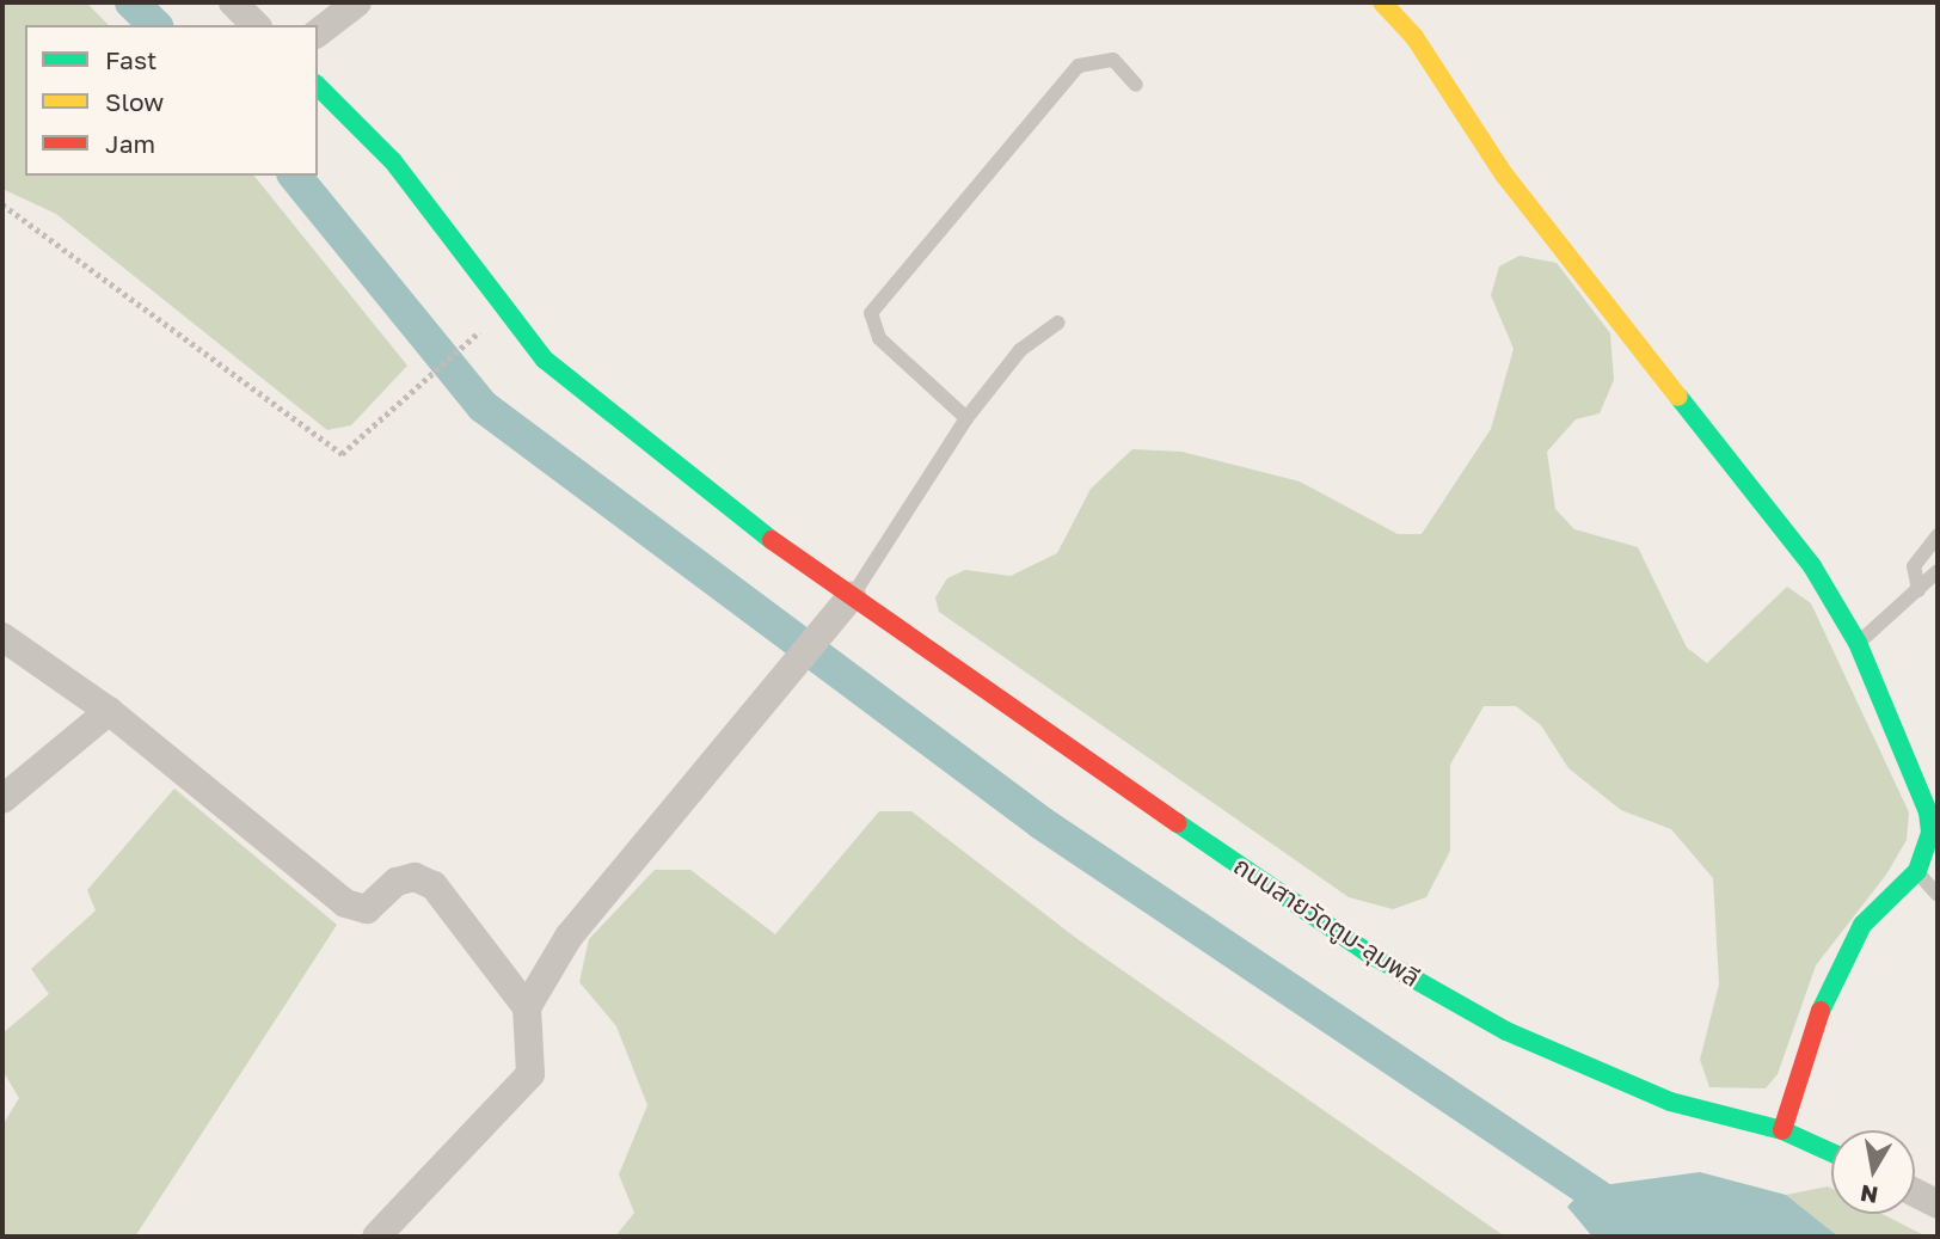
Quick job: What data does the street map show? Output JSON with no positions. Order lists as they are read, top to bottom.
{
  "streets": {
    "street": ["ถนนสายวัดตูม-ลุมพลี"]
  },
  "legend": ["Fast", "Slow", "Jam"],
  "north": "bottom"
}
